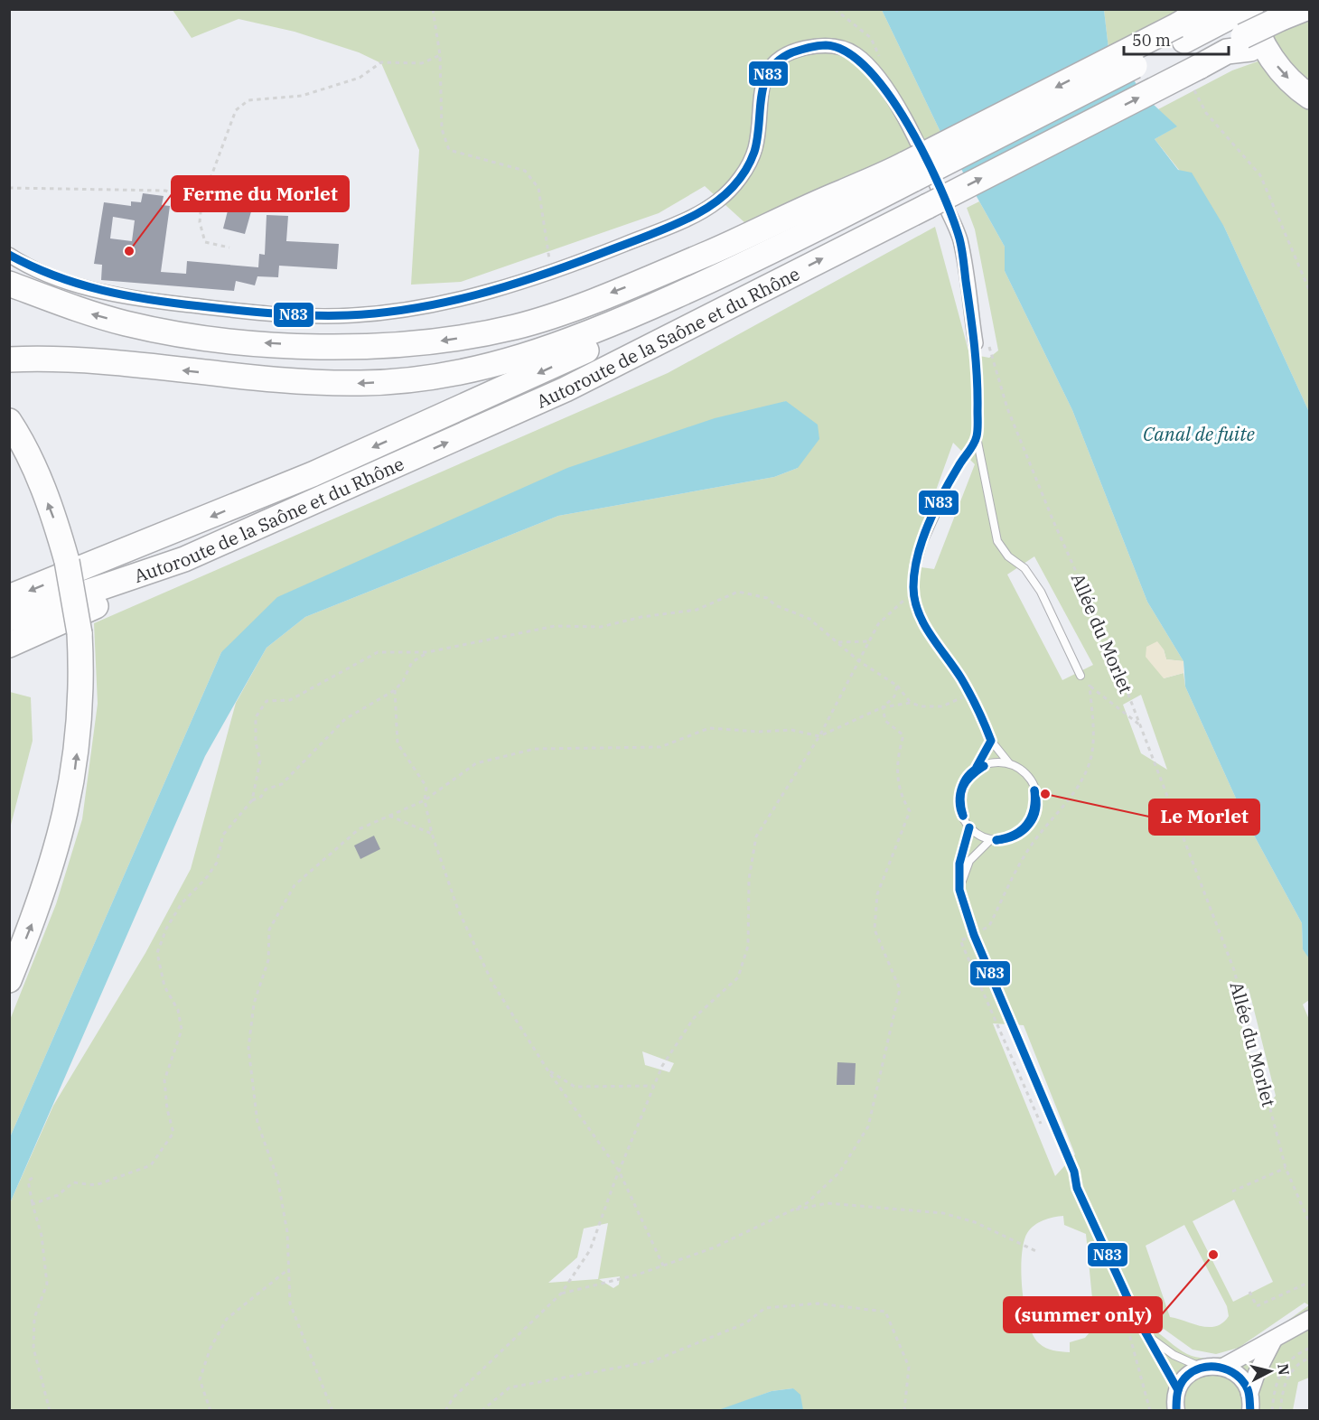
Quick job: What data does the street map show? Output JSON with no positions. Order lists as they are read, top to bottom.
{
  "streets": {
    "highway": ["Autoroute de la Saône et du Rhône"],
    "path": ["Allée du Morlet"]
  },
  "water": ["Canal de fuite"],
  "places": ["Ferme du Morlet", "Le Morlet", "(summer only)"],
  "lines": ["transit line N83"],
  "scale_bar": "50 m",
  "north": "right"
}
